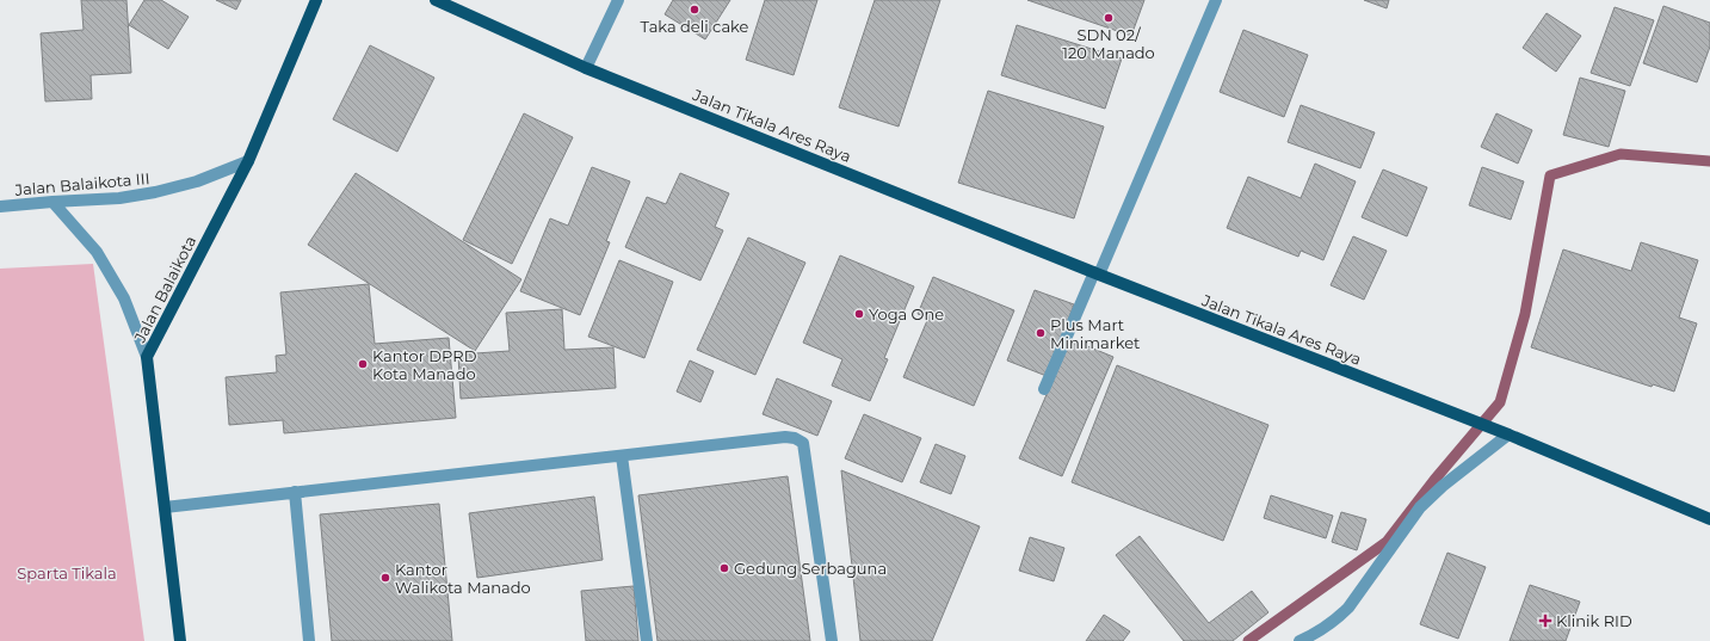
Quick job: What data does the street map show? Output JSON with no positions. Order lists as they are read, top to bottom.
{
  "streets": {
    "main road": ["Jalan Tikala Ares Raya", "Jalan Balaikota"],
    "street": ["Jalan Balaikota III"]
  },
  "crossings": [
    ["Jalan Balaikota III", "Jalan Balaikota"]
  ],
  "parks": ["Sparta Tikala"],
  "places": {
    "other": [
      "Taka deli cake",
      "SDN 02/ 120 Manado",
      "Yoga One",
      "Plus Mart Minimarket",
      "Kantor DPRD Kota Manado",
      "Gedung Serbaguna",
      "Kantor Walikota Manado"
    ],
    "health": ["Klinik RID"]
  }
}
